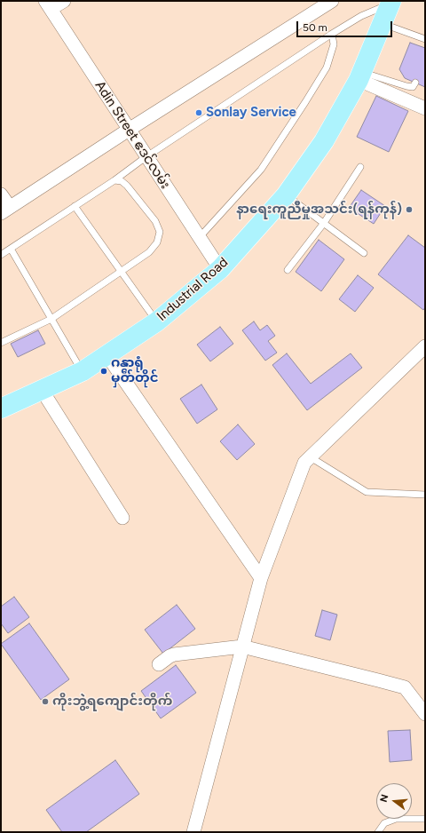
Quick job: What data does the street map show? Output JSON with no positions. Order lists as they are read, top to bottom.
{
  "streets": {
    "main road": ["Industrial Road"],
    "street": ["Adin Street ဧဒင်လမ်း"]
  },
  "crossings": [
    ["Adin Street ဧဒင်လမ်း", "Industrial Road"]
  ],
  "places": [
    "Sonlay Service",
    "နာရေးကူညီမှုအသင်း(ရန်ကုန်)",
    "ဂန္ဓာရုံ မှတ်တိုင်",
    "ကိုးဘွဲ့ရကျောင်းတိုက်"
  ],
  "scale_bar": "50 m",
  "north": "left"
}
